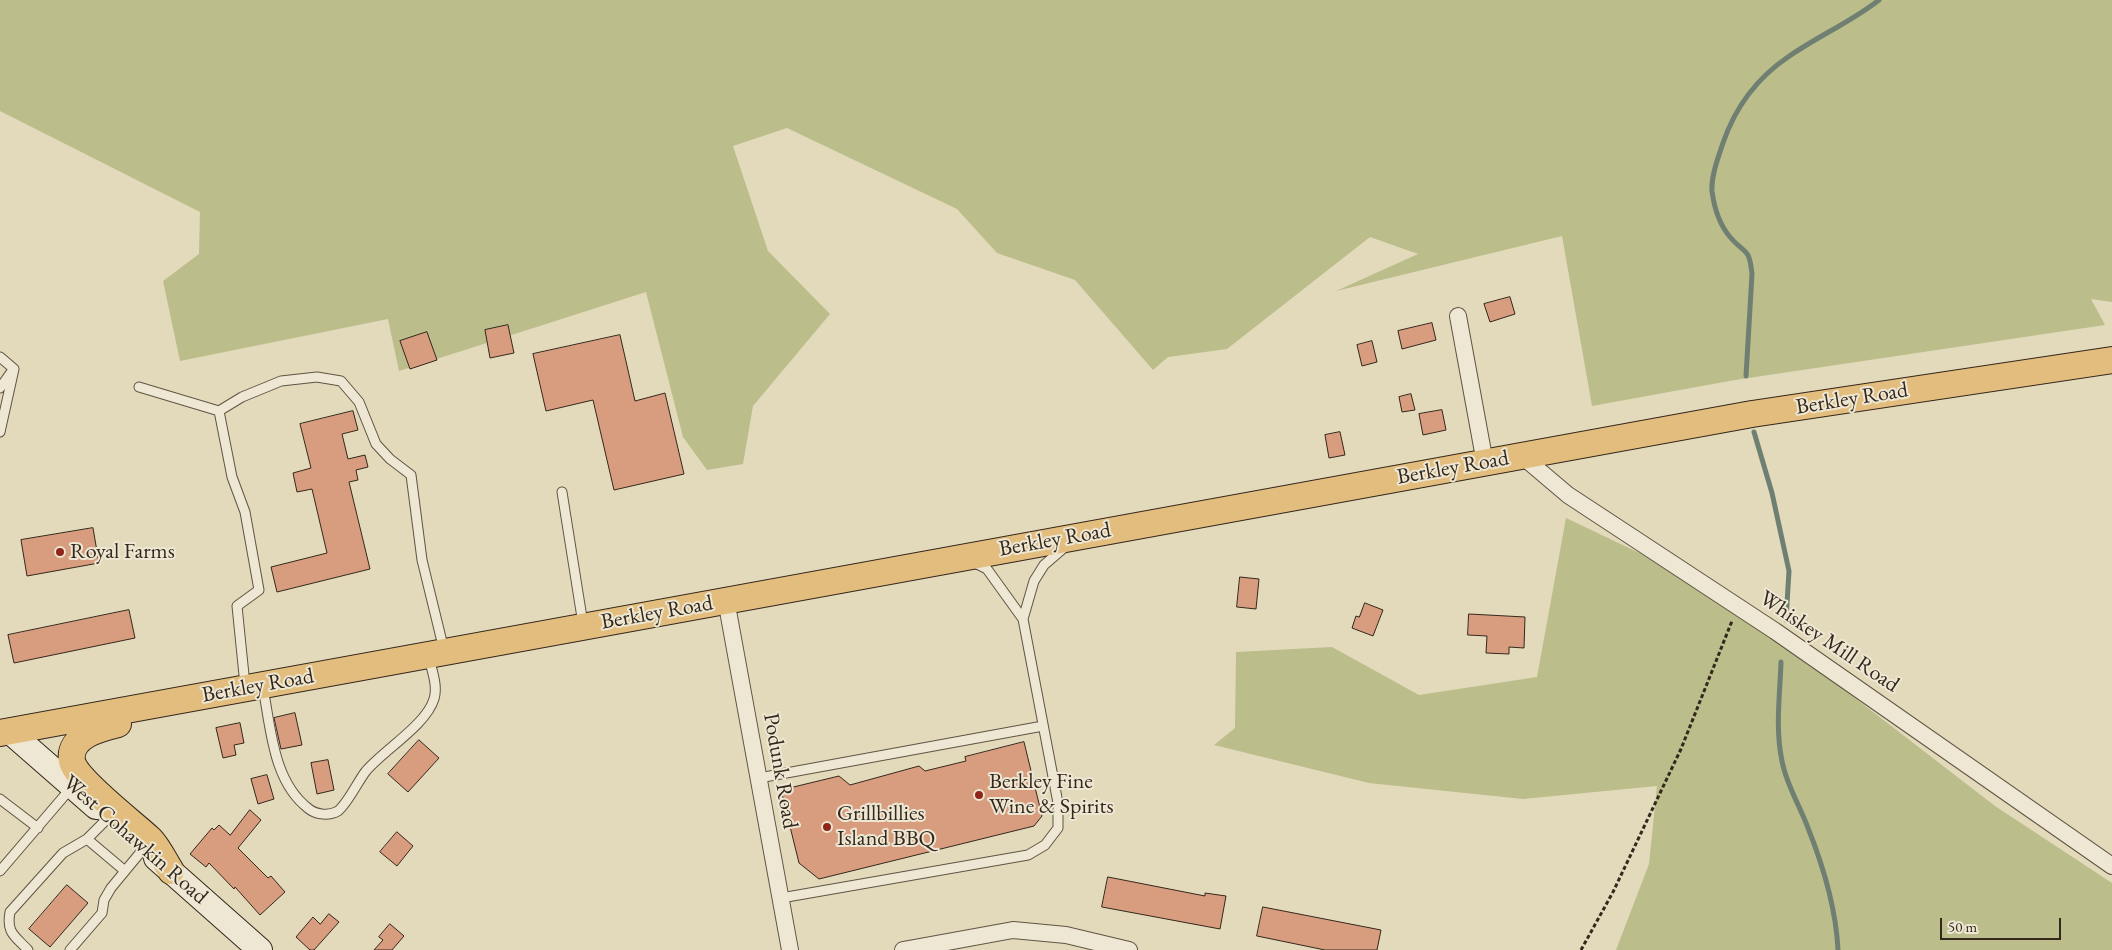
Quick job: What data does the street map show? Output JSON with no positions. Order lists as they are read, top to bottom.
{
  "streets": {
    "main road": ["Berkley Road", "West Cohawkin Road"],
    "street": ["Whiskey Mill Road", "Podunk Road"]
  },
  "crossings": [
    ["Berkley Road", "Whiskey Mill Road"],
    ["Berkley Road", "Podunk Road"],
    ["Berkley Road", "West Cohawkin Road"]
  ],
  "places": ["Royal Farms", "Berkley Fine Wine & Spirits", "Grillbillies Island BBQ"],
  "scale_bar": "50 m"
}
